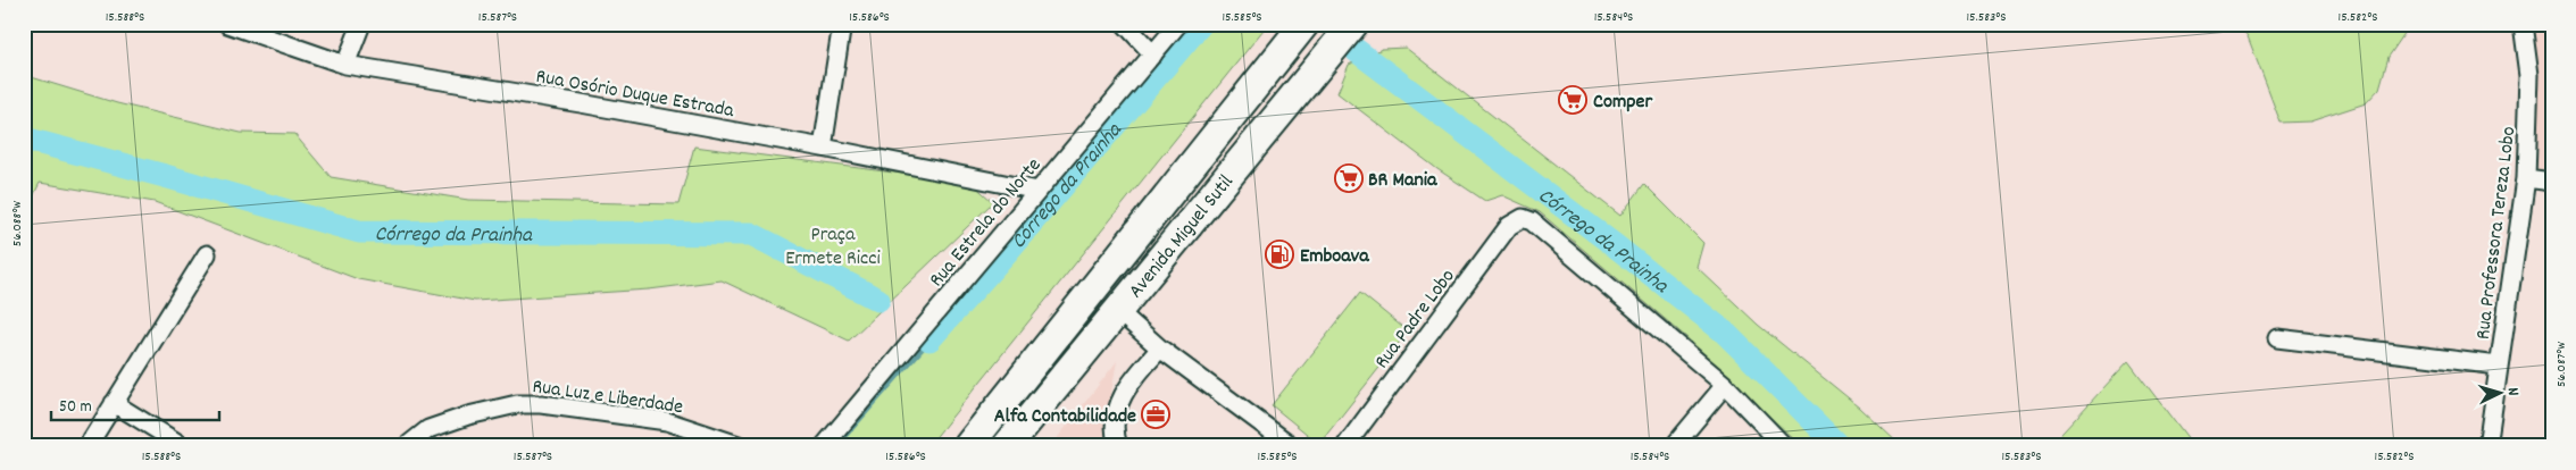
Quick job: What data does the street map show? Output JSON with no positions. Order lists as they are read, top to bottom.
{
  "streets": {
    "highway": ["Avenida Miguel Sutil"],
    "street": [
      "Rua Osório Duque Estrada",
      "Rua Estrela do Norte",
      "Rua Professora Tereza Lobo",
      "Rua Padre Lobo",
      "Rua Luz e Liberdade"
    ]
  },
  "crossings": [
    ["Rua Osório Duque Estrada", "Rua Estrela do Norte"]
  ],
  "water": ["Córrego da Prainha"],
  "parks": ["Praça Ermete Ricci"],
  "places": {
    "supermarket": ["Comper", "BR Mania"],
    "fuel station": ["Emboava"],
    "office": ["Alfa Contabilidade"]
  },
  "scale_bar": "50 m",
  "north": "right",
  "coordinates": [
    "15.588°S",
    "15.587°S",
    "15.586°S",
    "15.585°S",
    "15.584°S",
    "15.583°S",
    "15.582°S",
    "56.088°W",
    "56.087°W"
  ]
}
